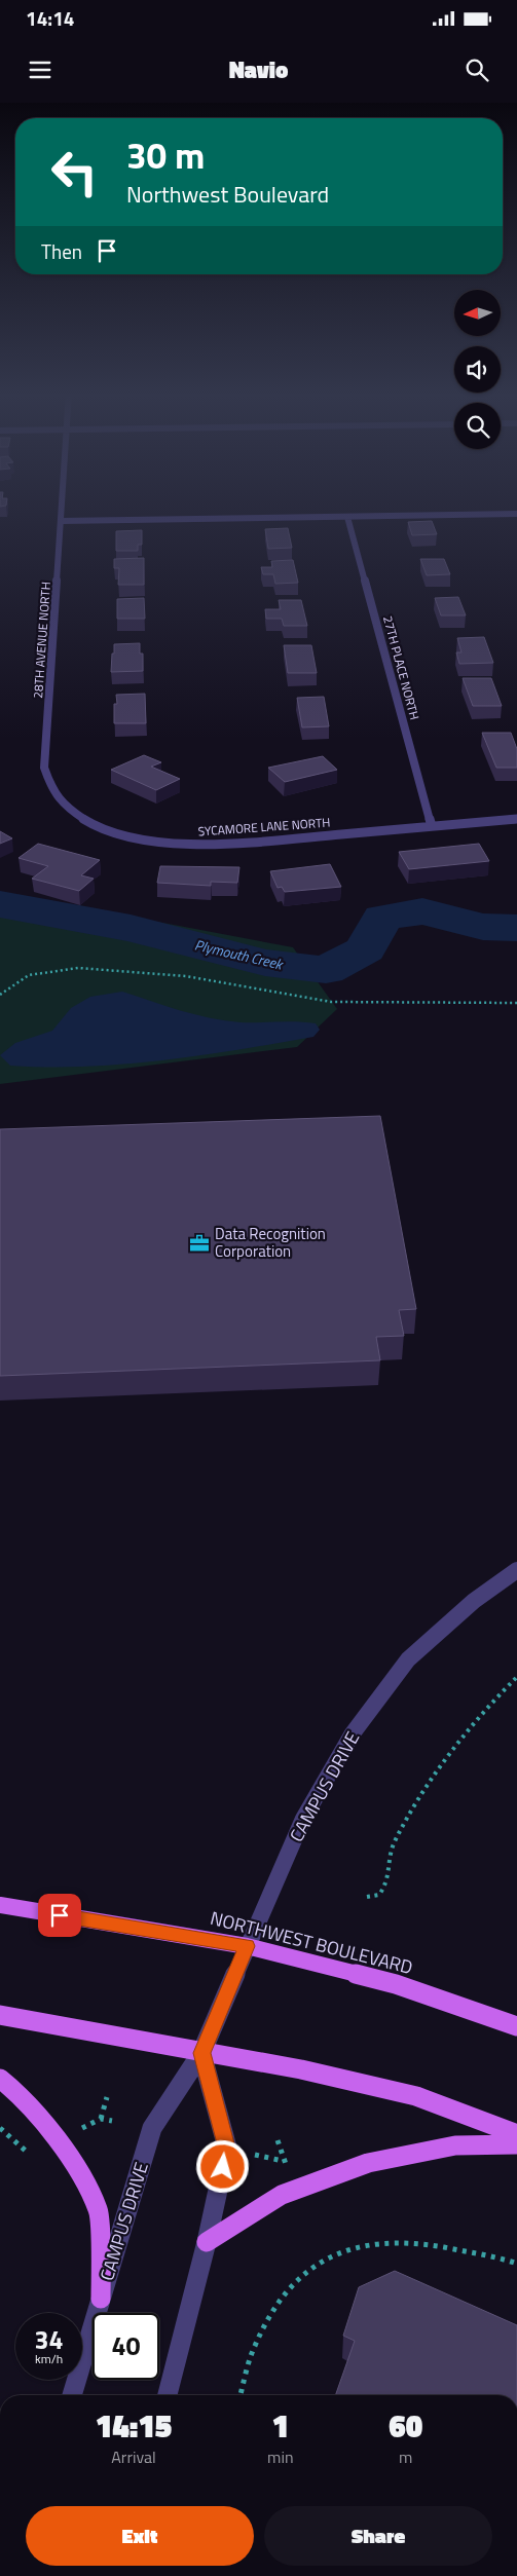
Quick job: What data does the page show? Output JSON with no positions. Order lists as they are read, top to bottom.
{
  "streets": {
    "main road": ["NORTHWEST BOULEVARD"],
    "street": [
      "28TH AVENUE NORTH",
      "27TH PLACE NORTH",
      "SYCAMORE LANE NORTH",
      "CAMPUS DRIVE"
    ]
  },
  "crossings": [
    ["28TH AVENUE NORTH", "SYCAMORE LANE NORTH"],
    ["27TH PLACE NORTH", "SYCAMORE LANE NORTH"],
    ["CAMPUS DRIVE", "NORTHWEST BOULEVARD"]
  ],
  "water": ["Plymouth Creek"],
  "places": {
    "office": ["Data Recognition Corporation"]
  },
  "north": "left",
  "page": {
    "status": "14:14",
    "header": "Navio",
    "turn": ["30 m", "Northwest Boulevard"],
    "then": "Then",
    "speed": "34 km/h",
    "limit": "40",
    "eta": [
      "14:15",
      "Arrival",
      "1",
      "min",
      "60",
      "m"
    ],
    "buttons": ["Exit", "Share"]
  }
}
